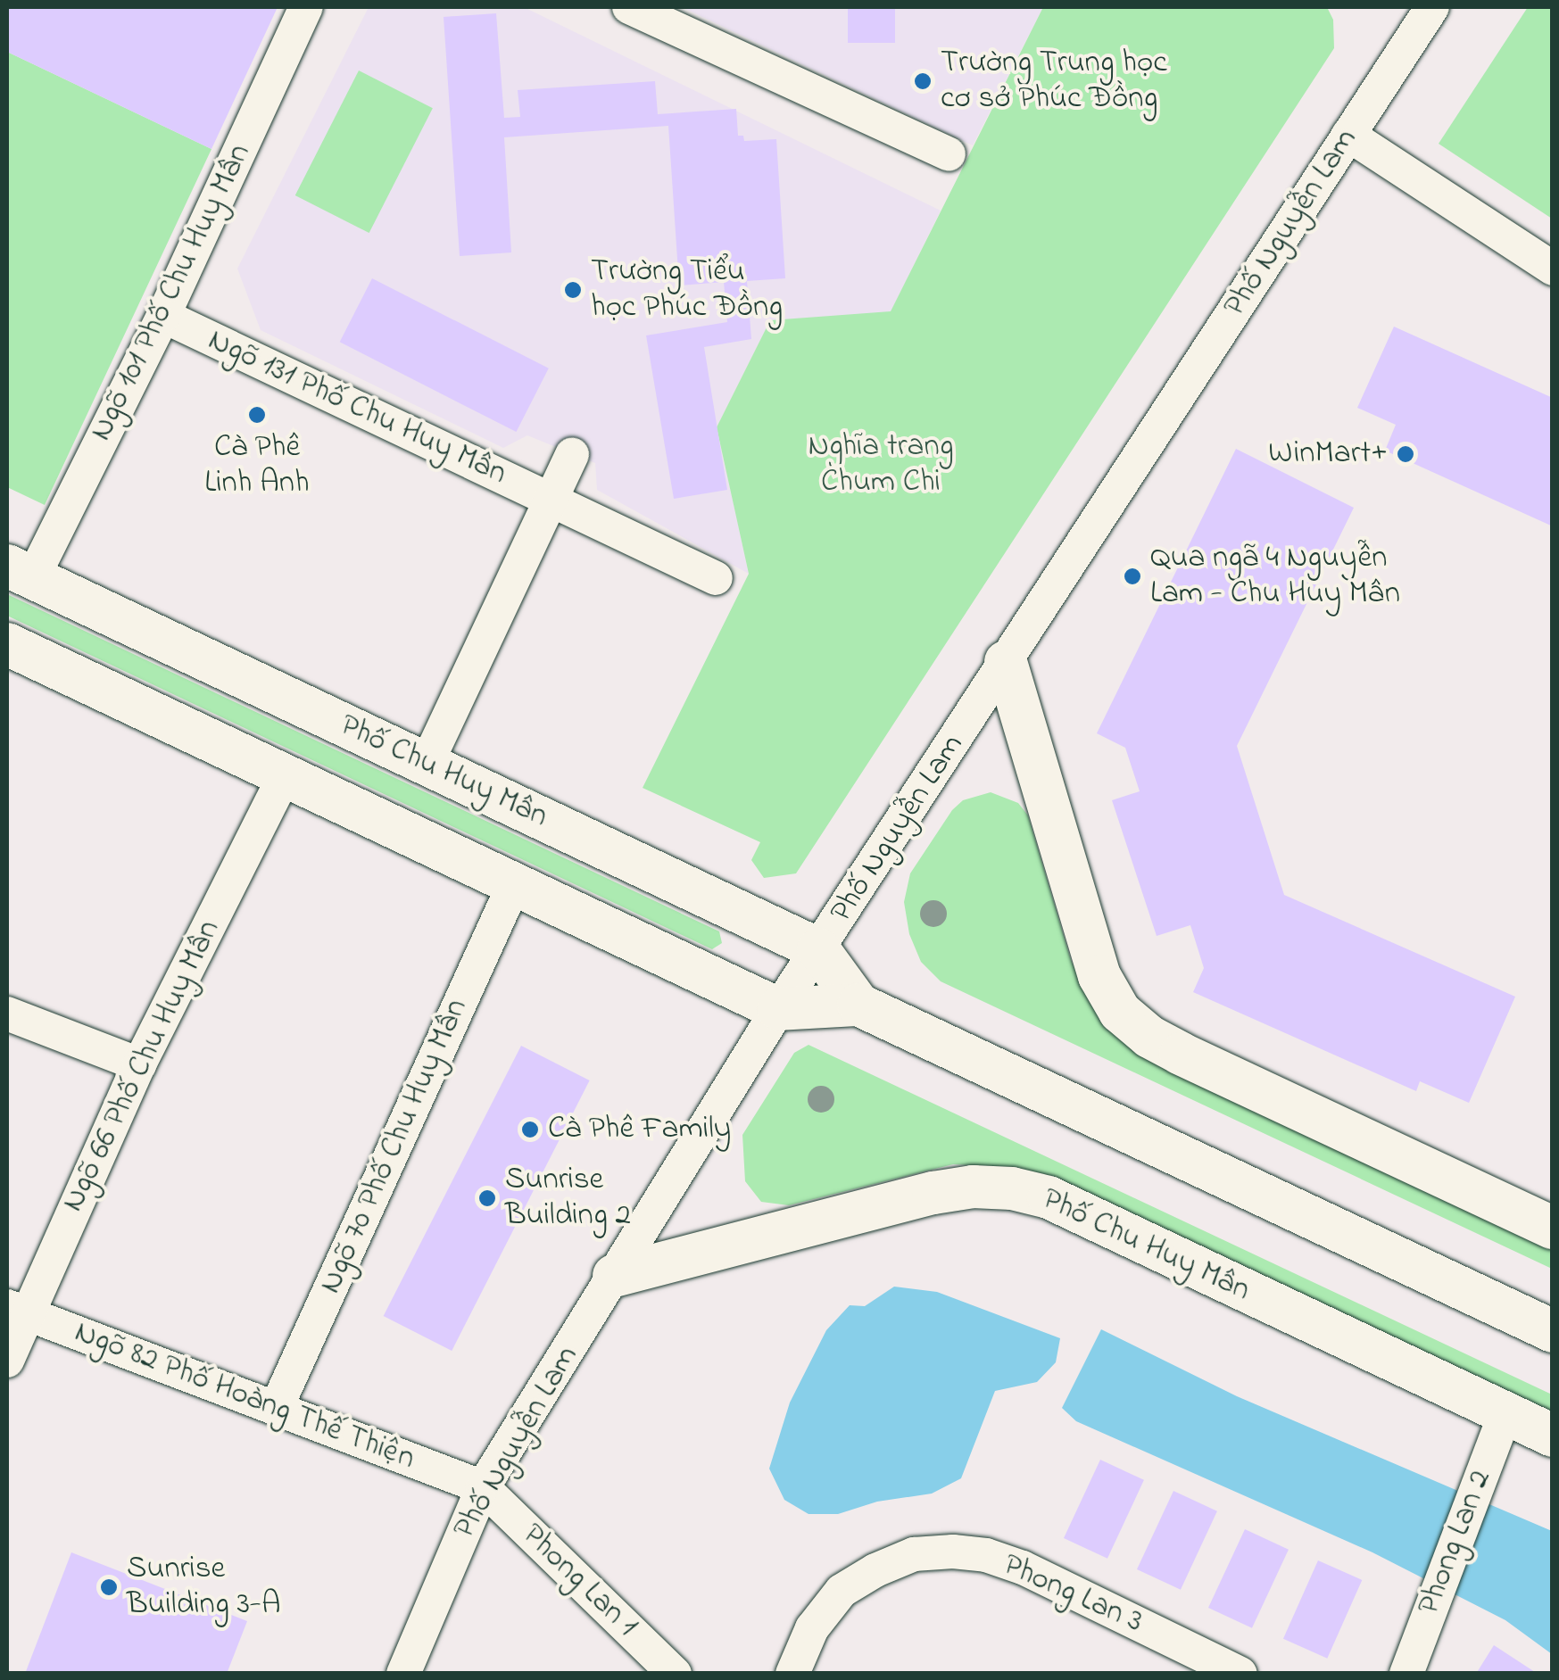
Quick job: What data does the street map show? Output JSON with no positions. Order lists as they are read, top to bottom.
{
  "streets": {
    "main road": ["Phố Chu Huy Mân"],
    "street": [
      "Phố Nguyễn Lam",
      "Ngõ 101 Phố Chu Huy Mân",
      "Ngõ 131 Phố Chu Huy Mân",
      "Ngõ 66 Phố Chu Huy Mân",
      "Ngõ 70 Phố Chu Huy Mân",
      "Ngõ 82 Phố Hoàng Thế Thiện",
      "Phong Lan 2",
      "Phong Lan 1",
      "Phong Lan 3"
    ]
  },
  "crossings": [
    ["Phố Nguyễn Lam", "Phố Chu Huy Mân"],
    ["Phố Nguyễn Lam", "Ngõ 82 Phố Hoàng Thế Thiện"],
    ["Phố Nguyễn Lam", "Phong Lan 1"],
    ["Ngõ 101 Phố Chu Huy Mân", "Ngõ 131 Phố Chu Huy Mân"],
    ["Ngõ 101 Phố Chu Huy Mân", "Phố Chu Huy Mân"],
    ["Phố Chu Huy Mân", "Ngõ 66 Phố Chu Huy Mân"],
    ["Phố Chu Huy Mân", "Ngõ 70 Phố Chu Huy Mân"],
    ["Phố Chu Huy Mân", "Phong Lan 2"],
    ["Ngõ 66 Phố Chu Huy Mân", "Ngõ 82 Phố Hoàng Thế Thiện"],
    ["Ngõ 70 Phố Chu Huy Mân", "Ngõ 82 Phố Hoàng Thế Thiện"],
    ["Ngõ 82 Phố Hoàng Thế Thiện", "Phong Lan 1"]
  ],
  "parks": ["Nghĩa trang Chum Chi"],
  "places": [
    "Trường Trung học cơ sở Phúc Đồng",
    "Trường Tiểu học Phúc Đồng",
    "Cà Phê Linh Anh",
    "WinMart+",
    "Qua ngã 4 Nguyễn Lam - Chu Huy Mân",
    "Cà Phê Family",
    "Sunrise Building 2",
    "Sunrise Building 3-A"
  ]
}
